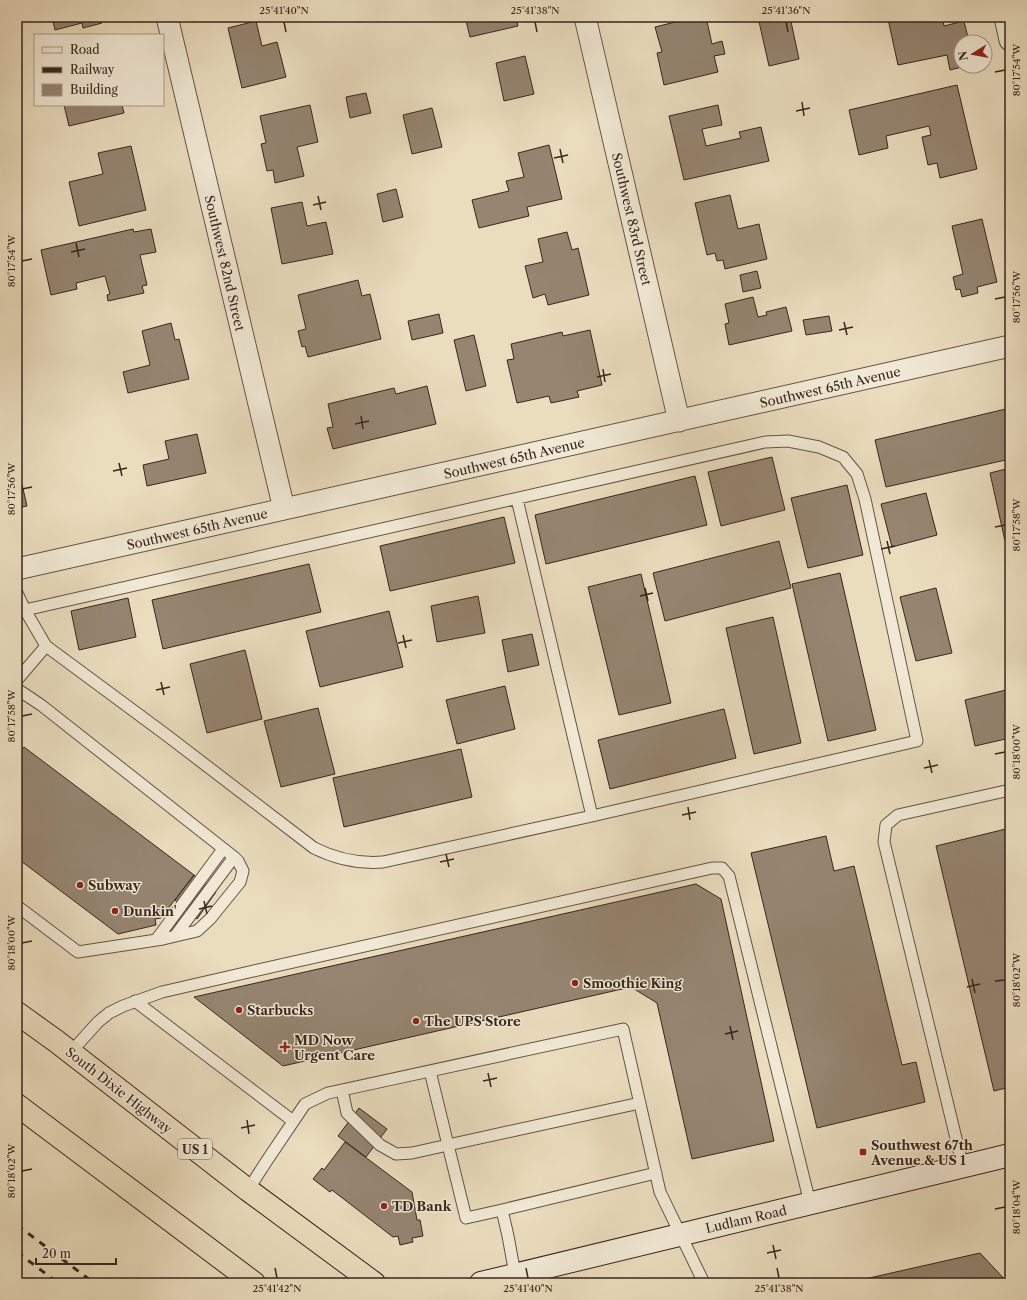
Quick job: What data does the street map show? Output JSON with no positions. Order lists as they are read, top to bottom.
{
  "streets": {
    "highway": ["South Dixie Highway", "US 1"],
    "main road": ["Ludlam Road"],
    "street": ["Southwest 83rd Street", "Southwest 82nd Street", "Southwest 65th Avenue"]
  },
  "crossings": [
    ["Southwest 83rd Street", "Southwest 65th Avenue"],
    ["Southwest 82nd Street", "Southwest 65th Avenue"]
  ],
  "places": {
    "other": [
      "Subway",
      "Dunkin'",
      "Smoothie King",
      "Starbucks",
      "The UPS Store",
      "TD Bank"
    ],
    "health": ["MD Now Urgent Care"],
    "transit": ["Southwest 67th Avenue & US 1"]
  },
  "legend": ["Road", "Railway", "Building"],
  "scale_bar": "20 m",
  "north": "left",
  "coordinates": [
    "25°41'40\"N",
    "25°41'38\"N",
    "25°41'36\"N",
    "80°17'54\"W",
    "80°17'56\"W",
    "80°17'58\"W",
    "80°18'00\"W",
    "80°18'02\"W",
    "80°18'04\"W",
    "25°41'42\"N"
  ]
}
